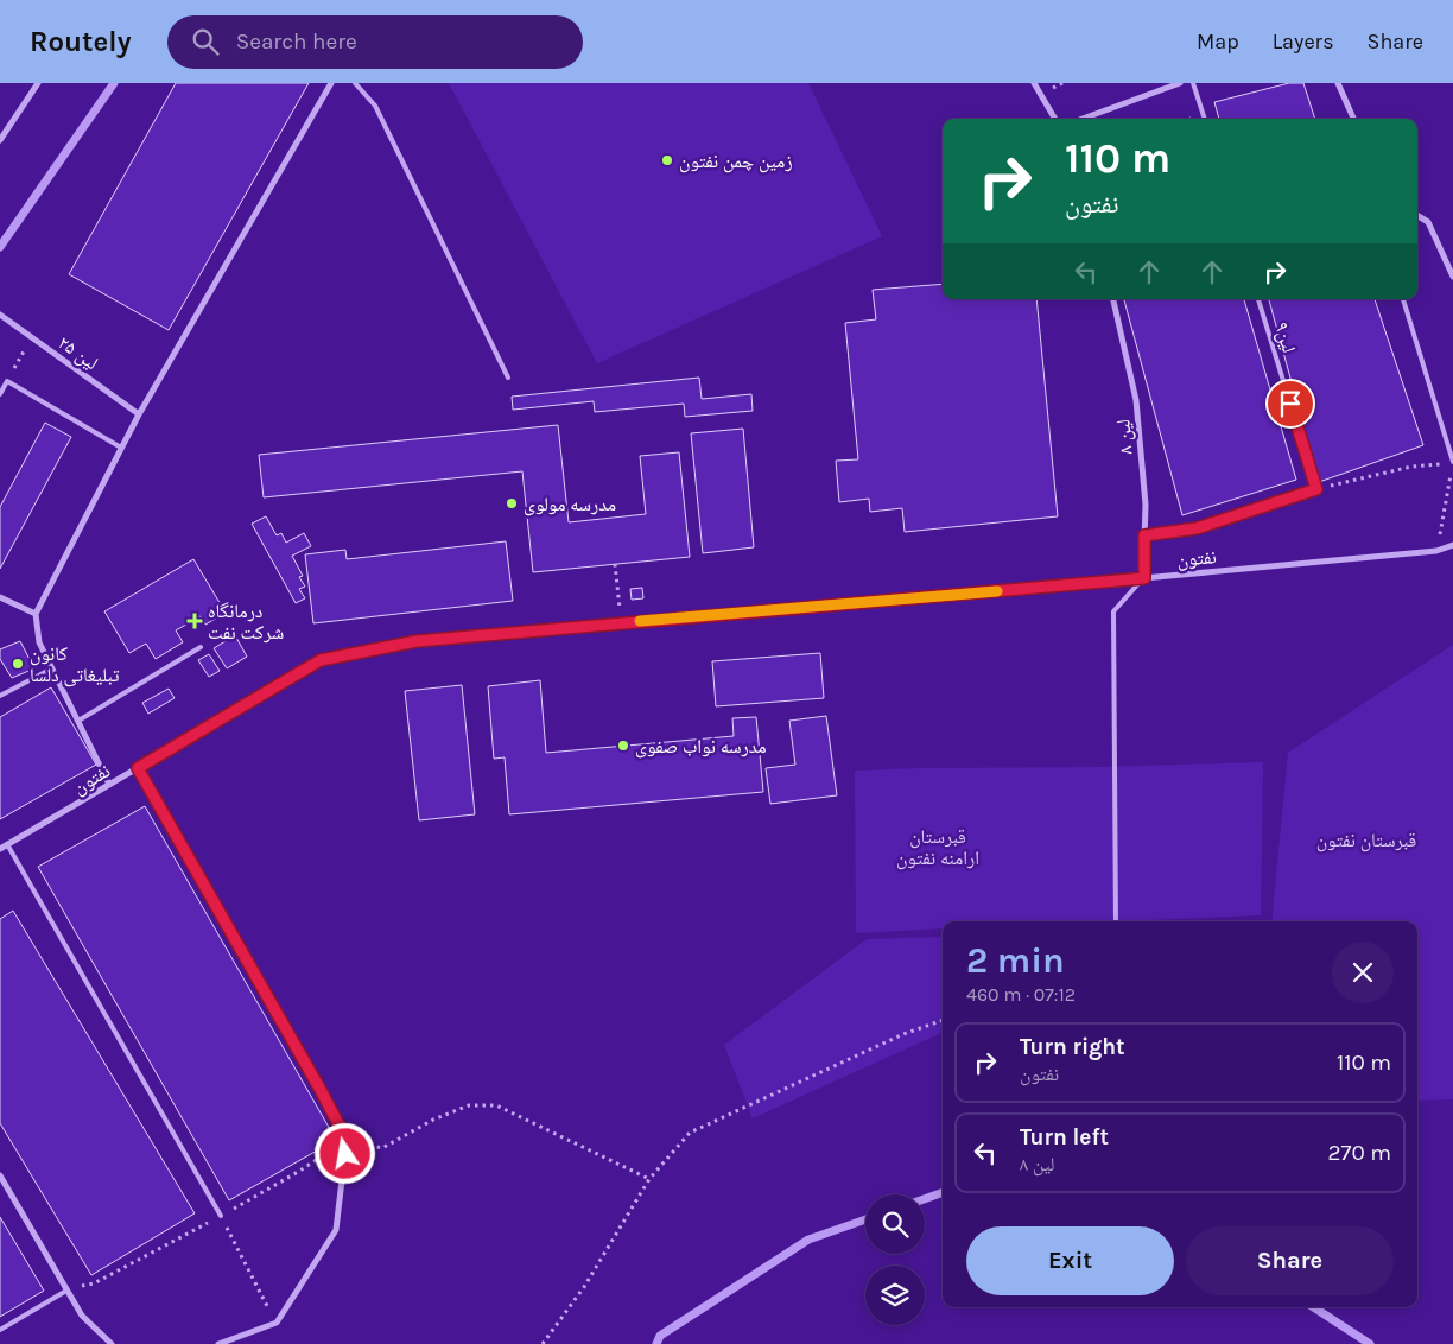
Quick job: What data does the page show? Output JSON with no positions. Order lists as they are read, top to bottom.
{
  "streets": {
    "street": ["لین ۲۵", "لین ۸", "نفتون"],
    "lane": ["لین۹"]
  },
  "crossings": [
    ["لین ۸", "نفتون"]
  ],
  "parks": ["قبرستان ارامنه نفتون", "قبرستان نفتون"],
  "places": {
    "other": [
      "زمین چمن نفتون",
      "مدرسه مولوی",
      "کانون تبلیغاتی دلسا",
      "مدرسه نواب صفوی"
    ],
    "health": ["درمانگاه شرکت نفت"]
  },
  "page": {
    "header": "Routely",
    "search": "Search here",
    "nav": ["Map", "Layers", "Share"],
    "turn": ["110 m", "نفتون"],
    "heading": ["2 min", "460 m · 07:12"],
    "list": [
      {
        "name": "Turn right",
        "note": "نفتون",
        "value": "110 m"
      },
      {
        "name": "Turn left",
        "note": "لین ۸",
        "value": "270 m"
      }
    ],
    "buttons": ["Exit", "Share"]
  }
}
